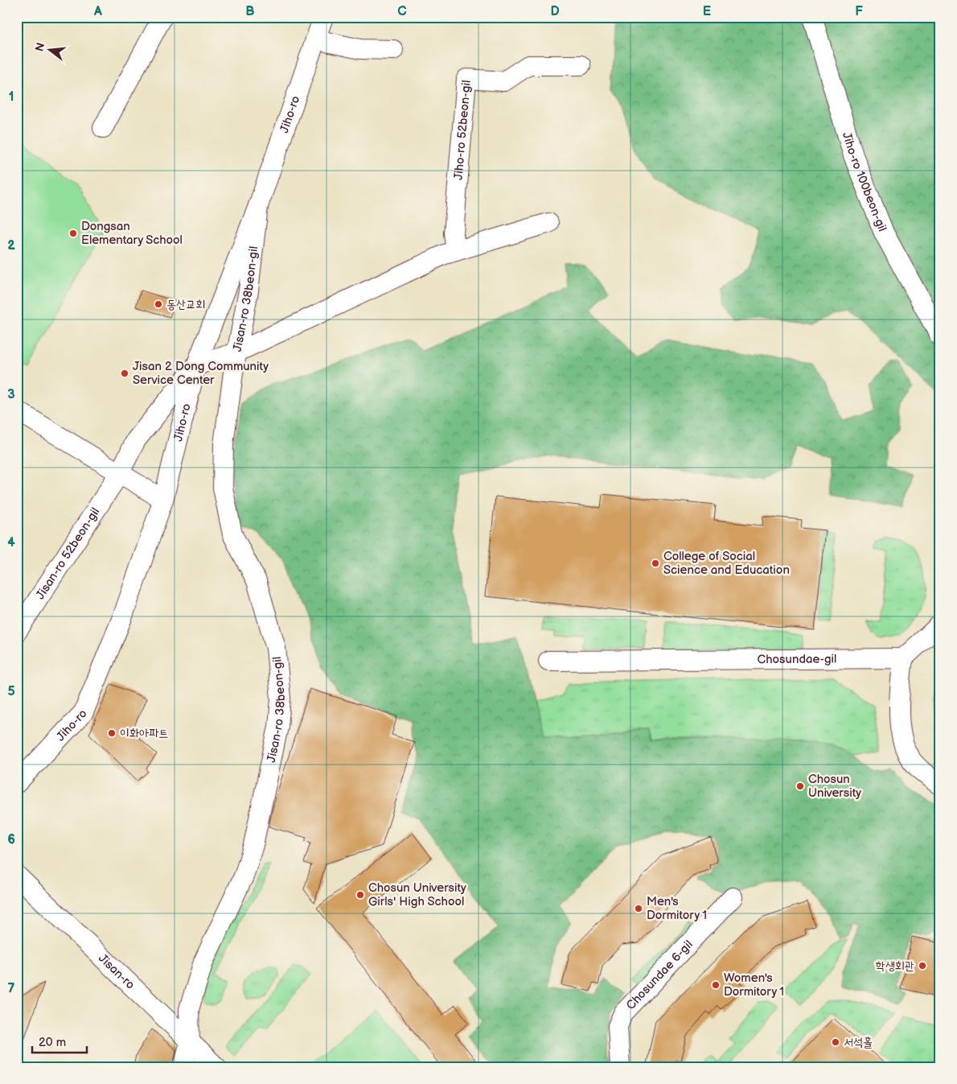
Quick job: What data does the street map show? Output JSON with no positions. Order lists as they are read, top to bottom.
{
  "streets": {
    "street": [
      "Jiho-ro",
      "Jiho-ro 52beon-gil",
      "Jiho-ro 100beon-gil",
      "Jisan-ro 38beon-gil",
      "Jisan-ro 52beon-gil",
      "Chosundae-gil",
      "Jisan-ro",
      "Chosundae 6-gil"
    ]
  },
  "crossings": [
    ["Jiho-ro", "Jisan-ro 38beon-gil"],
    ["Jiho-ro", "Jisan-ro 52beon-gil"],
    ["Jisan-ro 38beon-gil", "Jisan-ro"]
  ],
  "places": [
    "Dongsan Elementary School",
    "동산교회",
    "Jisan 2 Dong Community Service Center",
    "College of Social Science and Education",
    "이화아파트",
    "Chosun University",
    "Chosun University Girls' High School",
    "Men's Dormitory 1",
    "학생회관",
    "Women's Dormitory 1",
    "서석홀"
  ],
  "scale_bar": "20 m",
  "north": "left",
  "grid": {
    "columns": [
      "A",
      "B",
      "C",
      "D",
      "E",
      "F"
    ],
    "rows": [
      "1",
      "2",
      "3",
      "4",
      "5",
      "6",
      "7"
    ]
  }
}
